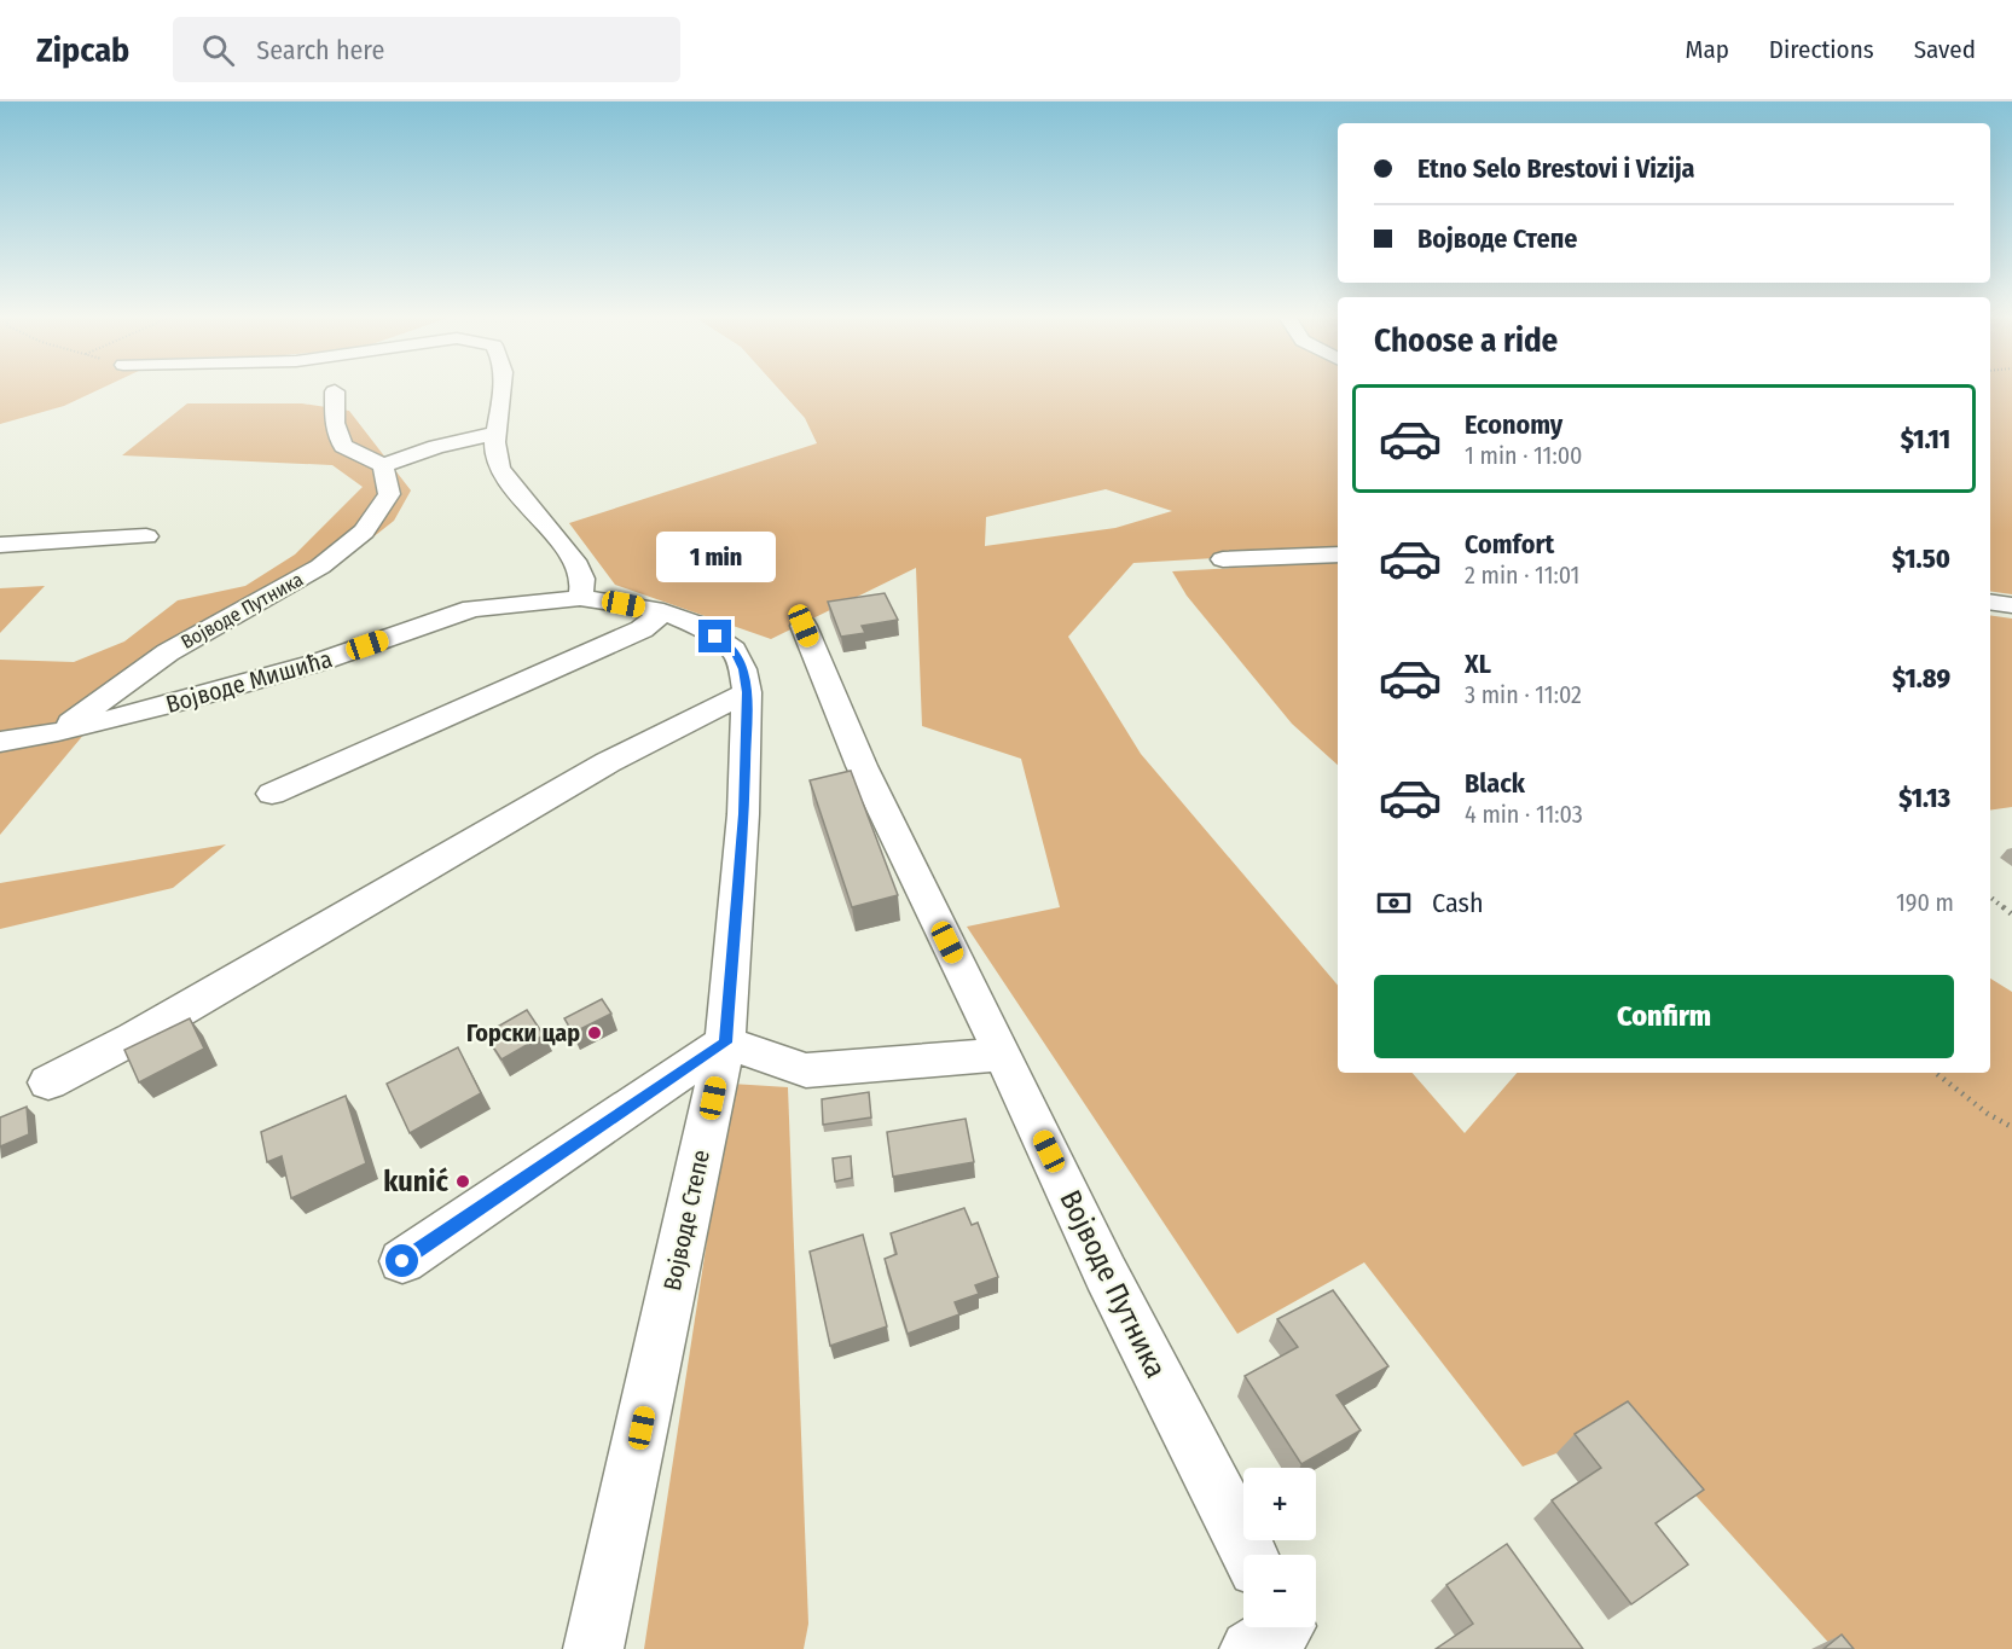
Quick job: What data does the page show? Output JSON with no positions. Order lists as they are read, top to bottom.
{
  "streets": {
    "street": ["Војводе Путника", "Војводе Мишића", "Војводе Степе"]
  },
  "crossings": [
    ["Војводе Путника", "Војводе Мишића"],
    ["Војводе Мишића", "Војводе Степе"]
  ],
  "places": ["Горски цар", "kunić"],
  "page": {
    "header": "Zipcab",
    "search": "Search here",
    "nav": ["Map", "Directions", "Saved"],
    "banner": ["Etno Selo Brestovi i Vizija", "Војводе Степе"],
    "heading": "Choose a ride",
    "list": [
      {
        "name": "Economy",
        "note": "1 min · 11:00",
        "value": "$1.11"
      },
      {
        "name": "Comfort",
        "note": "2 min · 11:01",
        "value": "$1.50"
      },
      {
        "name": "XL",
        "note": "3 min · 11:02",
        "value": "$1.89"
      },
      {
        "name": "Black",
        "note": "4 min · 11:03",
        "value": "$1.13"
      }
    ],
    "bubble": "1 min",
    "pay": ["Cash", "190 m"],
    "buttons": "Confirm",
    "map_buttons": ["+", "−"]
  }
}
